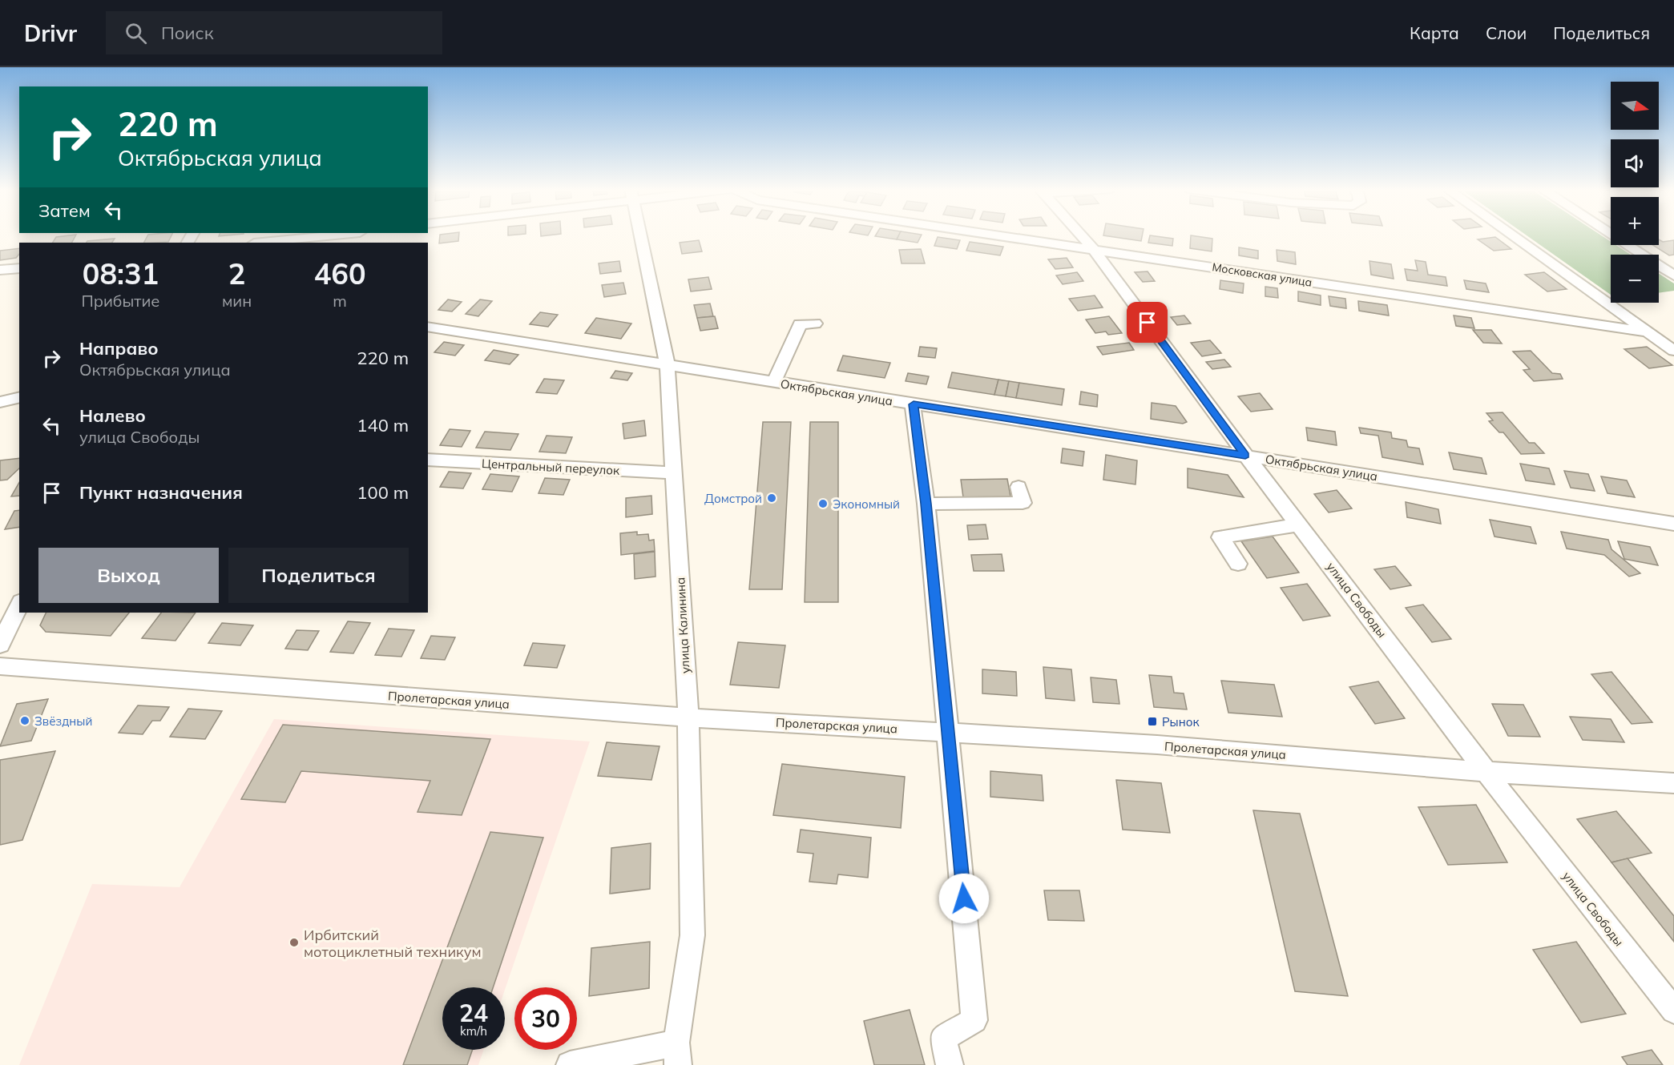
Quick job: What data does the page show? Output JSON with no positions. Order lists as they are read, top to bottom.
{
  "streets": {
    "street": [
      "Московская улица",
      "Октябрьская улица",
      "Центральный переулок",
      "улица Свободы",
      "улица Калинина",
      "Пролетарская улица"
    ]
  },
  "crossings": [
    ["Московская улица", "улица Свободы"],
    ["Октябрьская улица", "улица Свободы"],
    ["Октябрьская улица", "улица Калинина"],
    ["Центральный переулок", "улица Калинина"],
    ["улица Свободы", "Пролетарская улица"],
    ["улица Калинина", "Пролетарская улица"]
  ],
  "places": {
    "other": [
      "Домстрой",
      "Экономный",
      "Звёздный",
      "Ирбитский мотоциклетный техникум"
    ],
    "transit": ["Рынок"]
  },
  "north": "right",
  "page": {
    "header": "Drivr",
    "search": "Поиск",
    "nav": ["Карта", "Слои", "Поделиться"],
    "map_buttons": ["+", "−"],
    "turn": ["220 m", "Октябрьская улица"],
    "then": "Затем",
    "eta": [
      "08:31",
      "Прибытие",
      "2",
      "мин",
      "460",
      "m"
    ],
    "list": [
      {
        "name": "Направо",
        "note": "Октябрьская улица",
        "value": "220 m"
      },
      {
        "name": "Налево",
        "note": "улица Свободы",
        "value": "140 m"
      },
      {
        "name": "Пункт назначения",
        "value": "100 m"
      }
    ],
    "buttons": ["Выход", "Поделиться"],
    "speed": "24 km/h",
    "limit": "30"
  }
}
